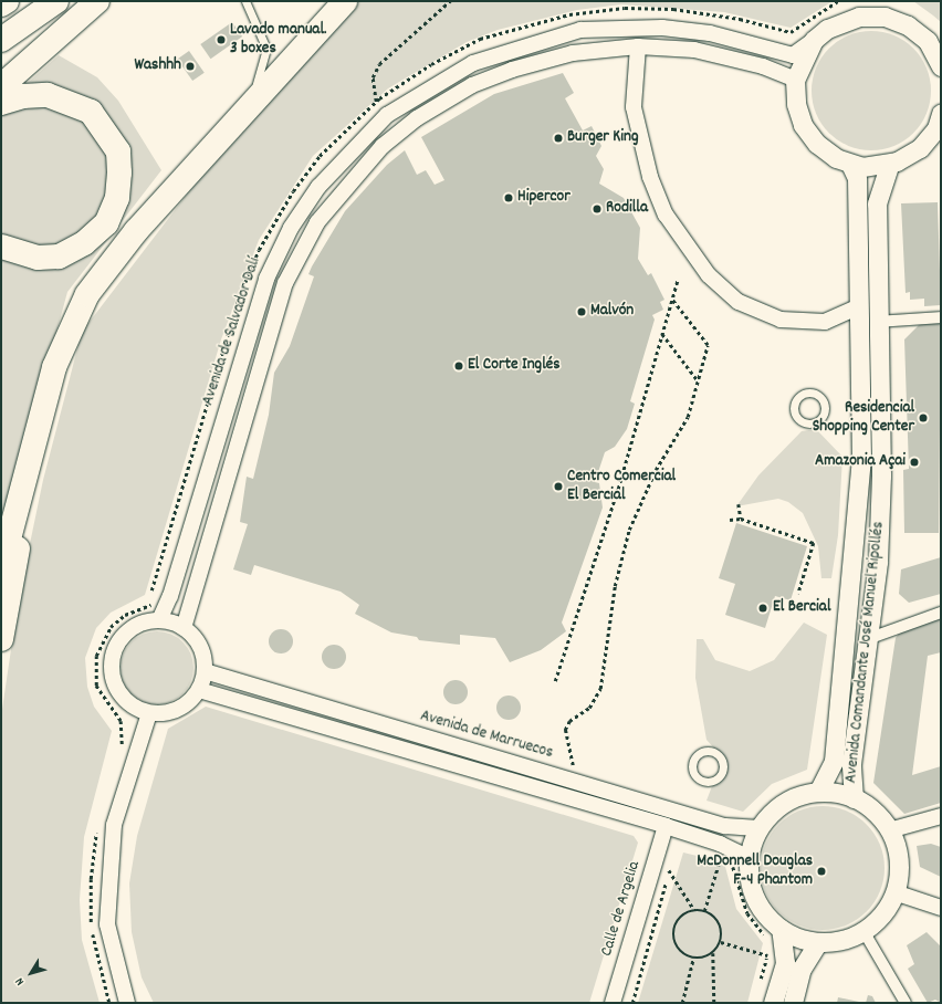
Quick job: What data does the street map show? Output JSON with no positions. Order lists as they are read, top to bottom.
{
  "streets": {
    "street": [
      "Avenida de Salvador Dalí",
      "Avenida Comandante José Manuel Ripollés",
      "Avenida de Marruecos",
      "Calle de Argelia"
    ]
  },
  "crossings": [
    ["Avenida de Salvador Dalí", "Avenida de Marruecos"],
    ["Avenida Comandante José Manuel Ripollés", "Avenida de Marruecos"]
  ],
  "places": [
    "Lavado manual. 3 boxes",
    "Washhh",
    "Burger King",
    "Hipercor",
    "Rodilla",
    "Malvón",
    "El Corte Inglés",
    "Residencial Shopping Center",
    "Amazonia Açai",
    "Centro Comercial El Bercial",
    "El Bercial",
    "McDonnell Douglas F-4 Phantom"
  ],
  "north": "bottom left"
}
